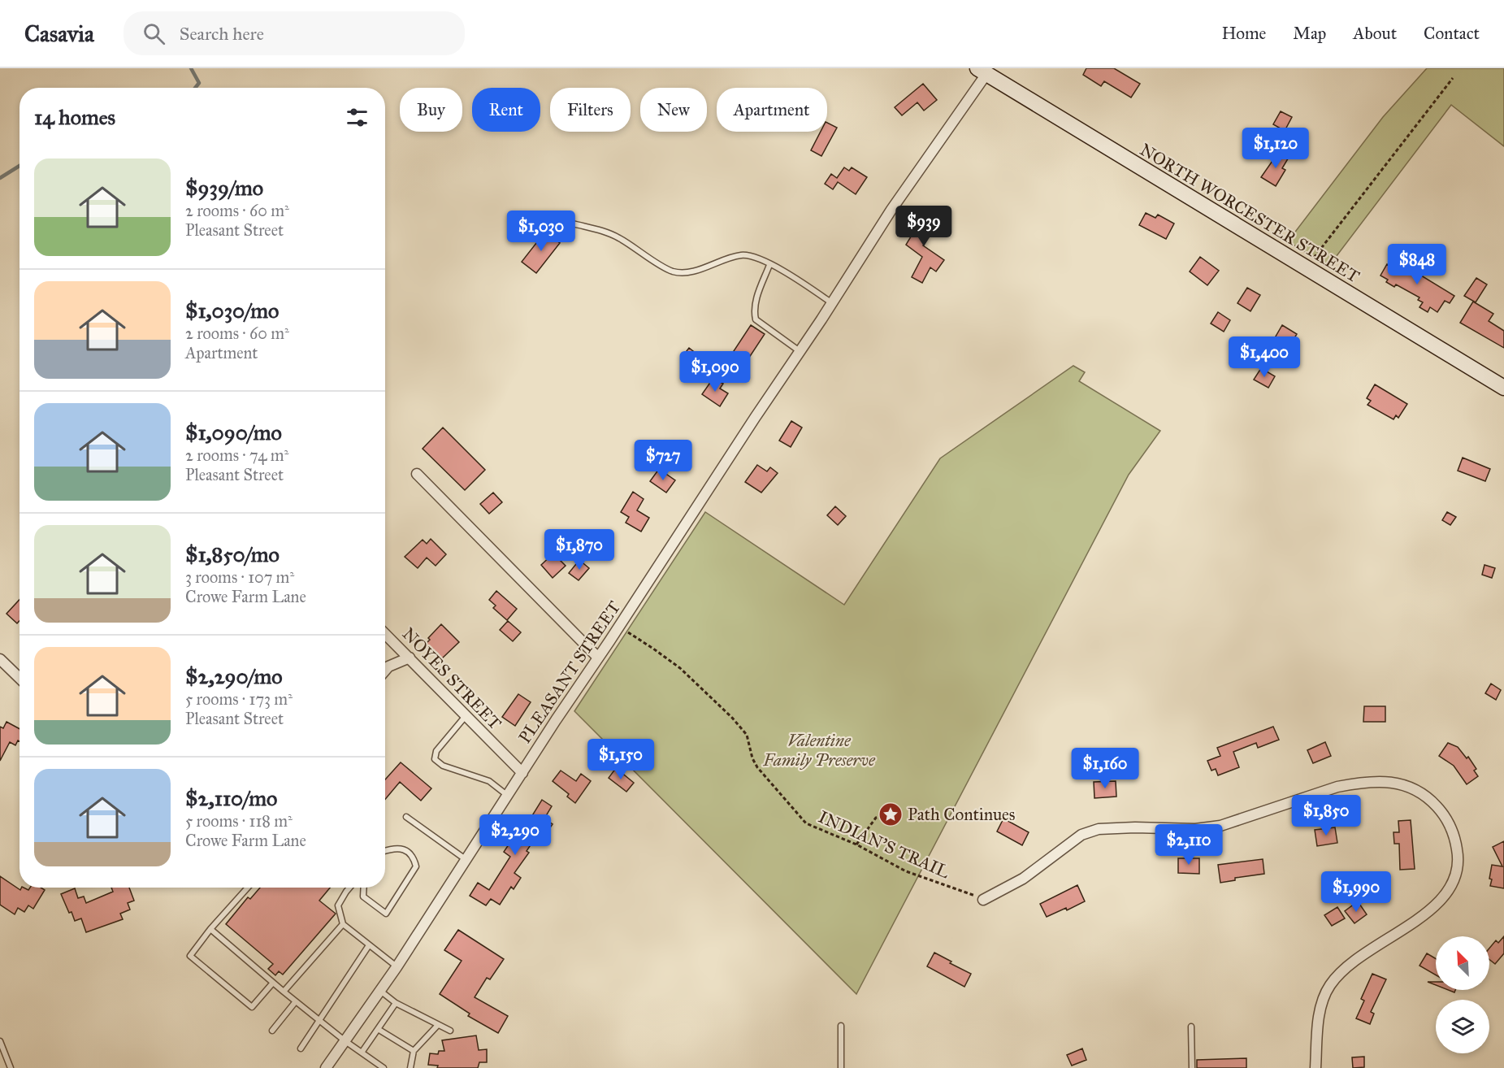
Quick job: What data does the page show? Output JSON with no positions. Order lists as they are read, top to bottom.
{
  "streets": {
    "street": ["NORTH WORCESTER STREET", "PLEASANT STREET", "NOYES STREET"],
    "path": ["INDIAN'S TRAIL"]
  },
  "crossings": [
    ["NORTH WORCESTER STREET", "PLEASANT STREET"],
    ["PLEASANT STREET", "NOYES STREET"]
  ],
  "parks": ["Valentine Family Preserve"],
  "places": {
    "place": ["Path Continues"]
  },
  "north": "top left",
  "page": {
    "header": "Casavia",
    "search": "Search here",
    "nav": [
      "Home",
      "Map",
      "About",
      "Contact"
    ],
    "chip": [
      "Buy",
      "Rent",
      "Filters",
      "New",
      "Apartment"
    ],
    "heading": "14 homes",
    "price": [
      "$1,120",
      "$939",
      "$1,030",
      "$848",
      "$1,400",
      "$1,090",
      "$727",
      "$1,870",
      "$1,150",
      "$1,160",
      "$1,850",
      "$2,290",
      "$2,110",
      "$1,990"
    ],
    "list": [
      {
        "name": "$939/mo",
        "note": "2 rooms · 60 m² · Pleasant Street"
      },
      {
        "name": "$1,030/mo",
        "note": "2 rooms · 60 m² · Apartment"
      },
      {
        "name": "$1,090/mo",
        "note": "2 rooms · 74 m² · Pleasant Street"
      },
      {
        "name": "$1,850/mo",
        "note": "3 rooms · 107 m² · Crowe Farm Lane"
      },
      {
        "name": "$2,290/mo",
        "note": "5 rooms · 173 m² · Pleasant Street"
      },
      {
        "name": "$2,110/mo",
        "note": "5 rooms · 118 m² · Crowe Farm Lane"
      }
    ]
  }
}
